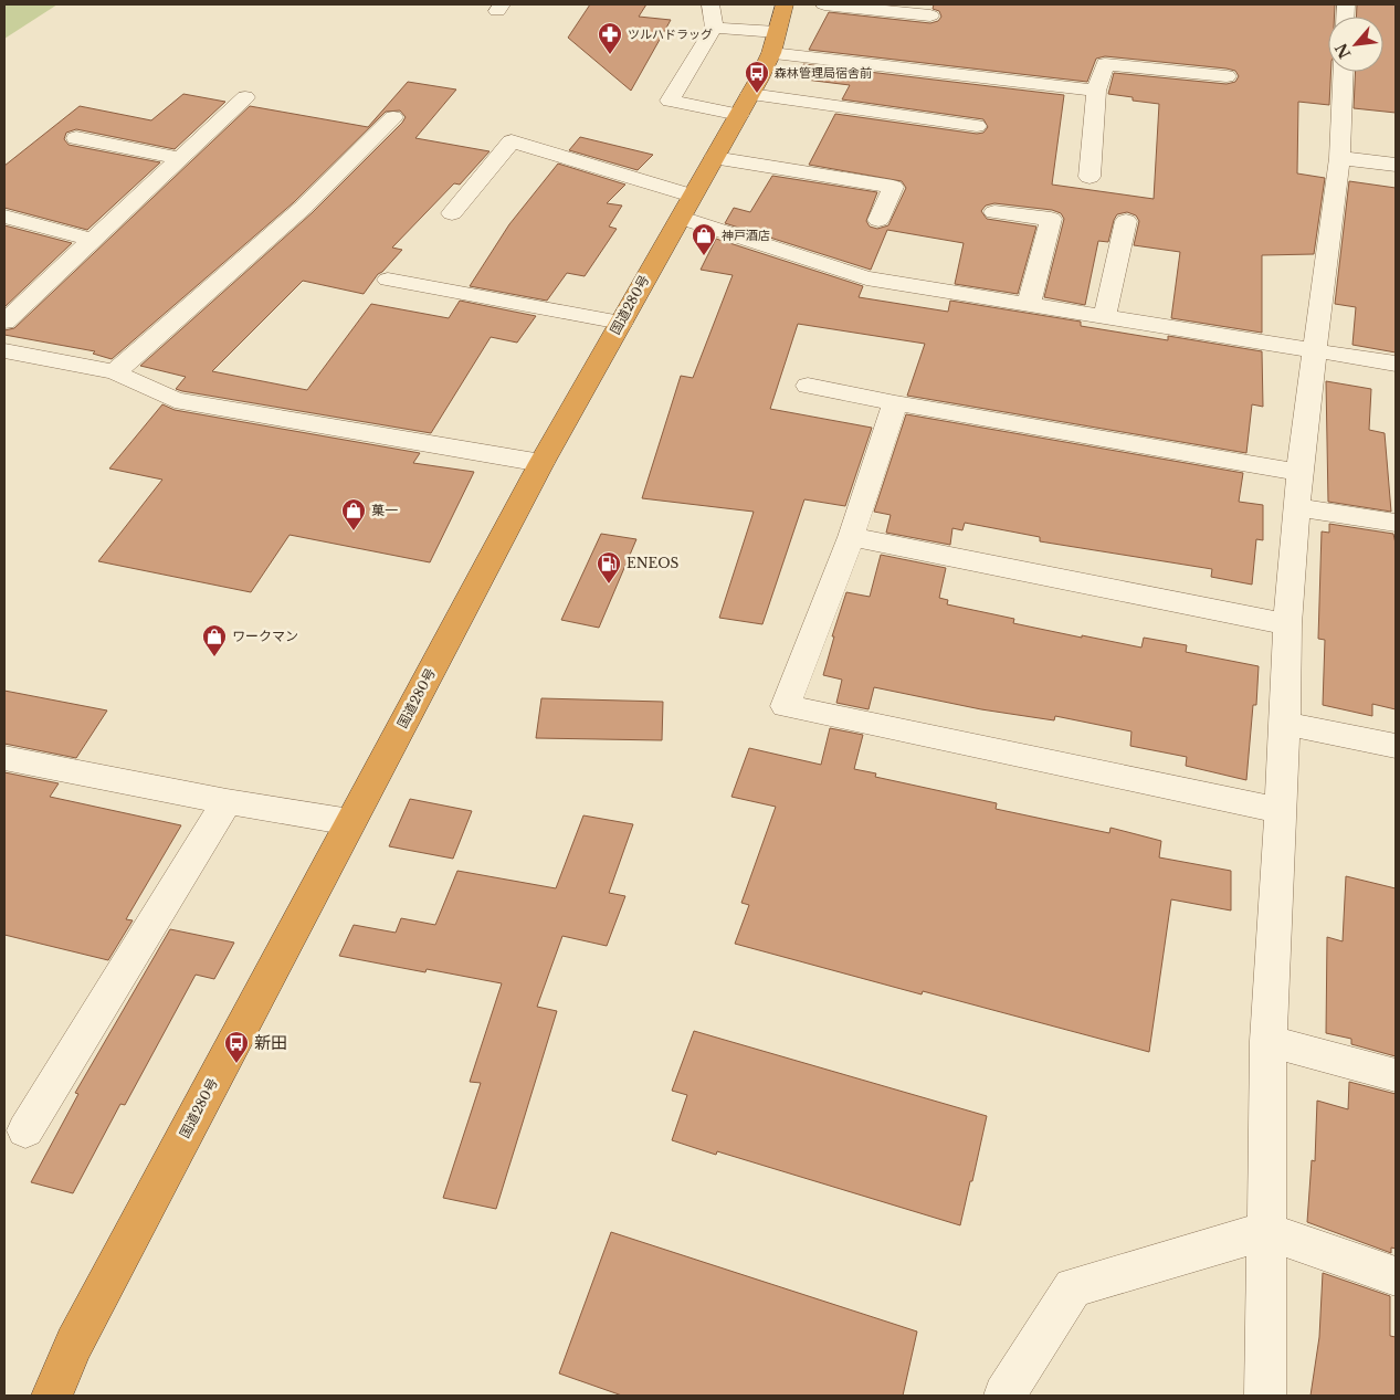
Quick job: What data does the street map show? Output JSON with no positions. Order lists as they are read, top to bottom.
{
  "streets": {
    "highway": ["国道280号"]
  },
  "places": {
    "pharmacy": ["ツルハドラッグ"],
    "bus stop": ["森林管理局宿舎前", "新田"],
    "shop": ["神戸酒店", "菓一", "ワークマン"],
    "fuel station": ["ENEOS"]
  },
  "north": "bottom left"
}
